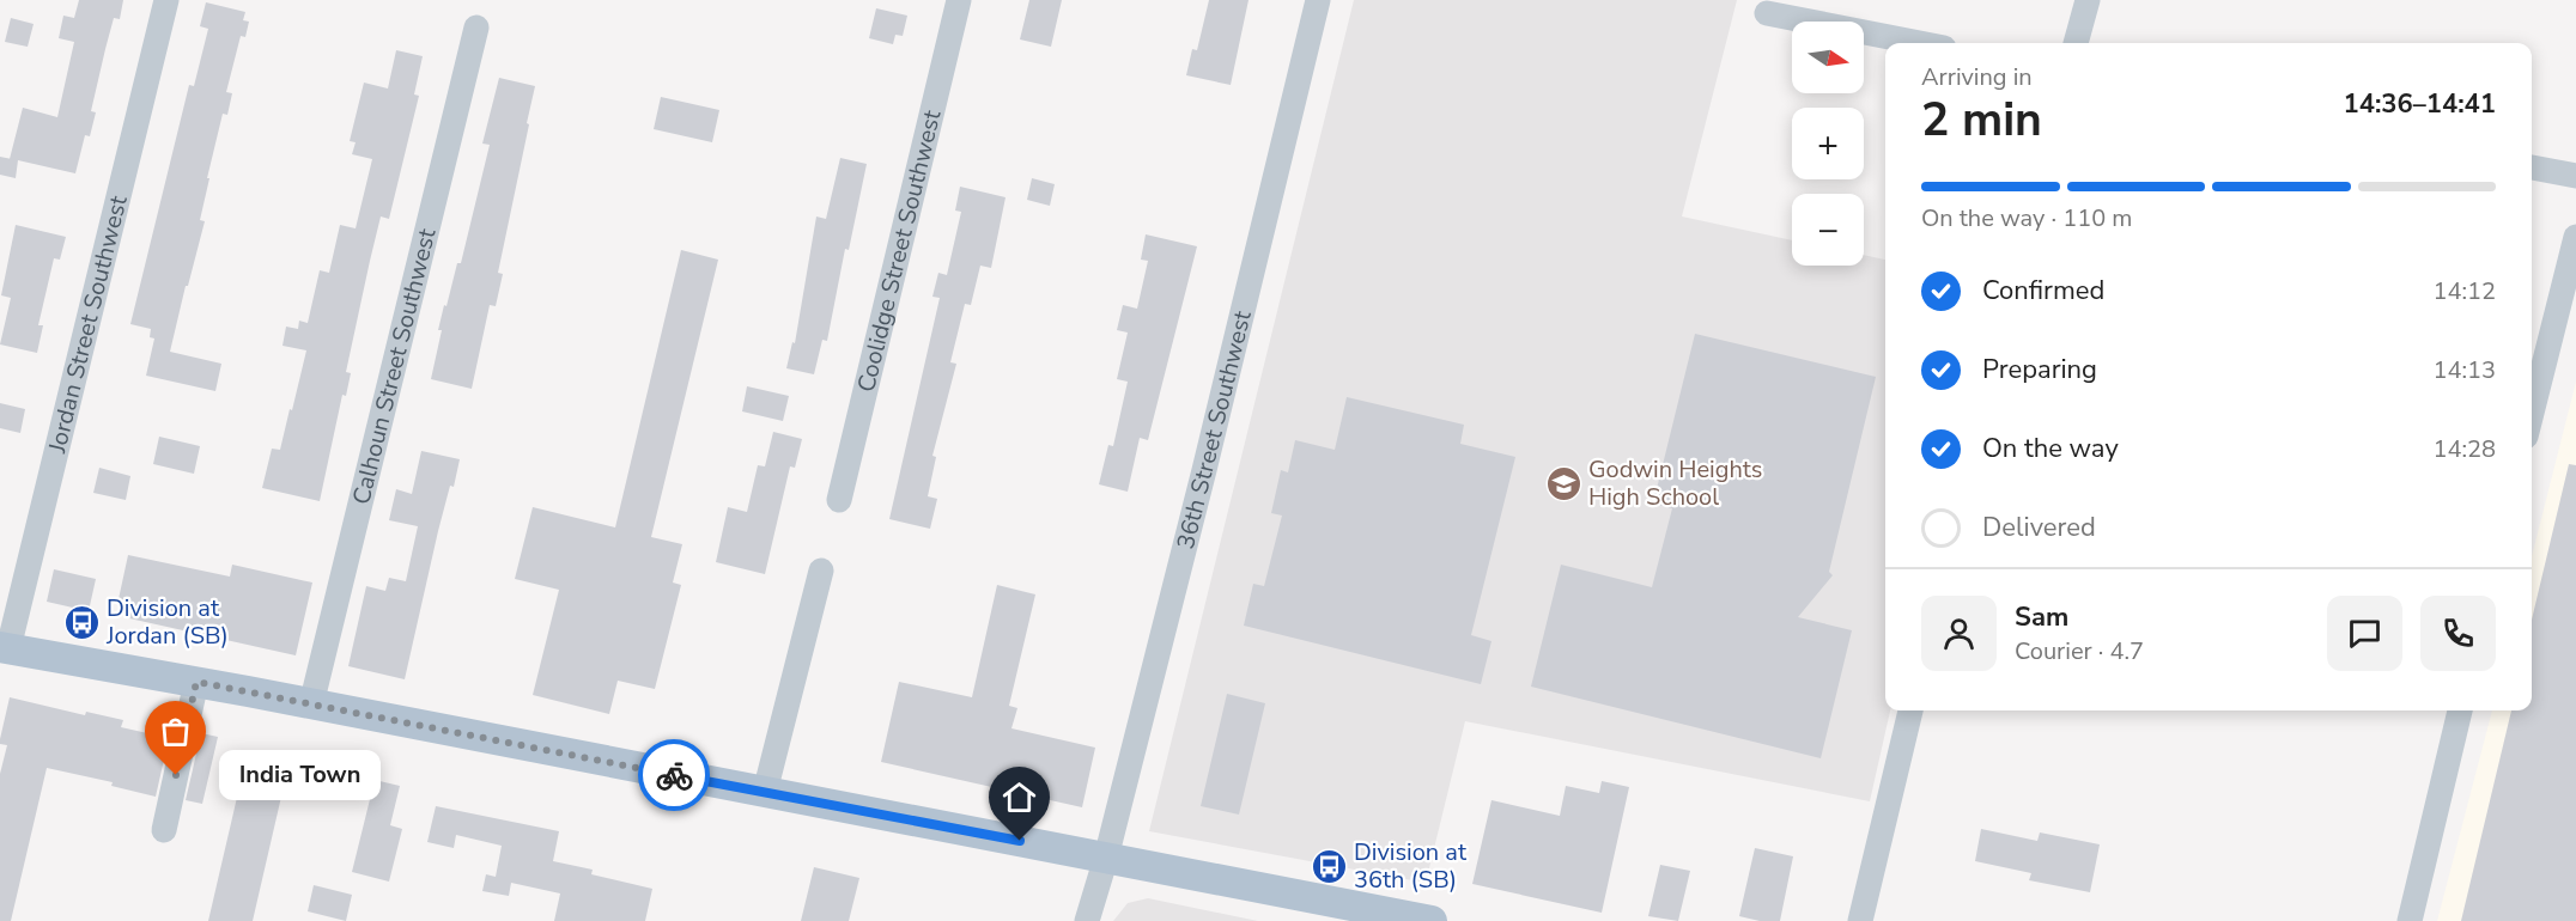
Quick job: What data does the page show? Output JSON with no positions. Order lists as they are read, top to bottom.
{
  "streets": {
    "street": [
      "Coolidge Street Southwest",
      "Jordan Street Southwest",
      "Calhoun Street Southwest",
      "36th Street Southwest"
    ]
  },
  "places": {
    "school or university": ["Godwin Heights High School"],
    "bus stop": ["Division at Jordan (SB)", "Division at 36th (SB)"],
    "other": ["India Town"]
  },
  "north": "right",
  "page": {
    "map_buttons": ["+", "−"],
    "heading": ["2 min", "Arriving in", "14:36–14:41"],
    "panel": ["Sam", "Courier · 4.7"],
    "bar": "On the way · 110 m",
    "list": [
      ["Confirmed", "14:12"],
      ["Preparing", "14:13"],
      ["On the way", "14:28"],
      "Delivered"
    ],
    "bubble": "India Town"
  }
}
